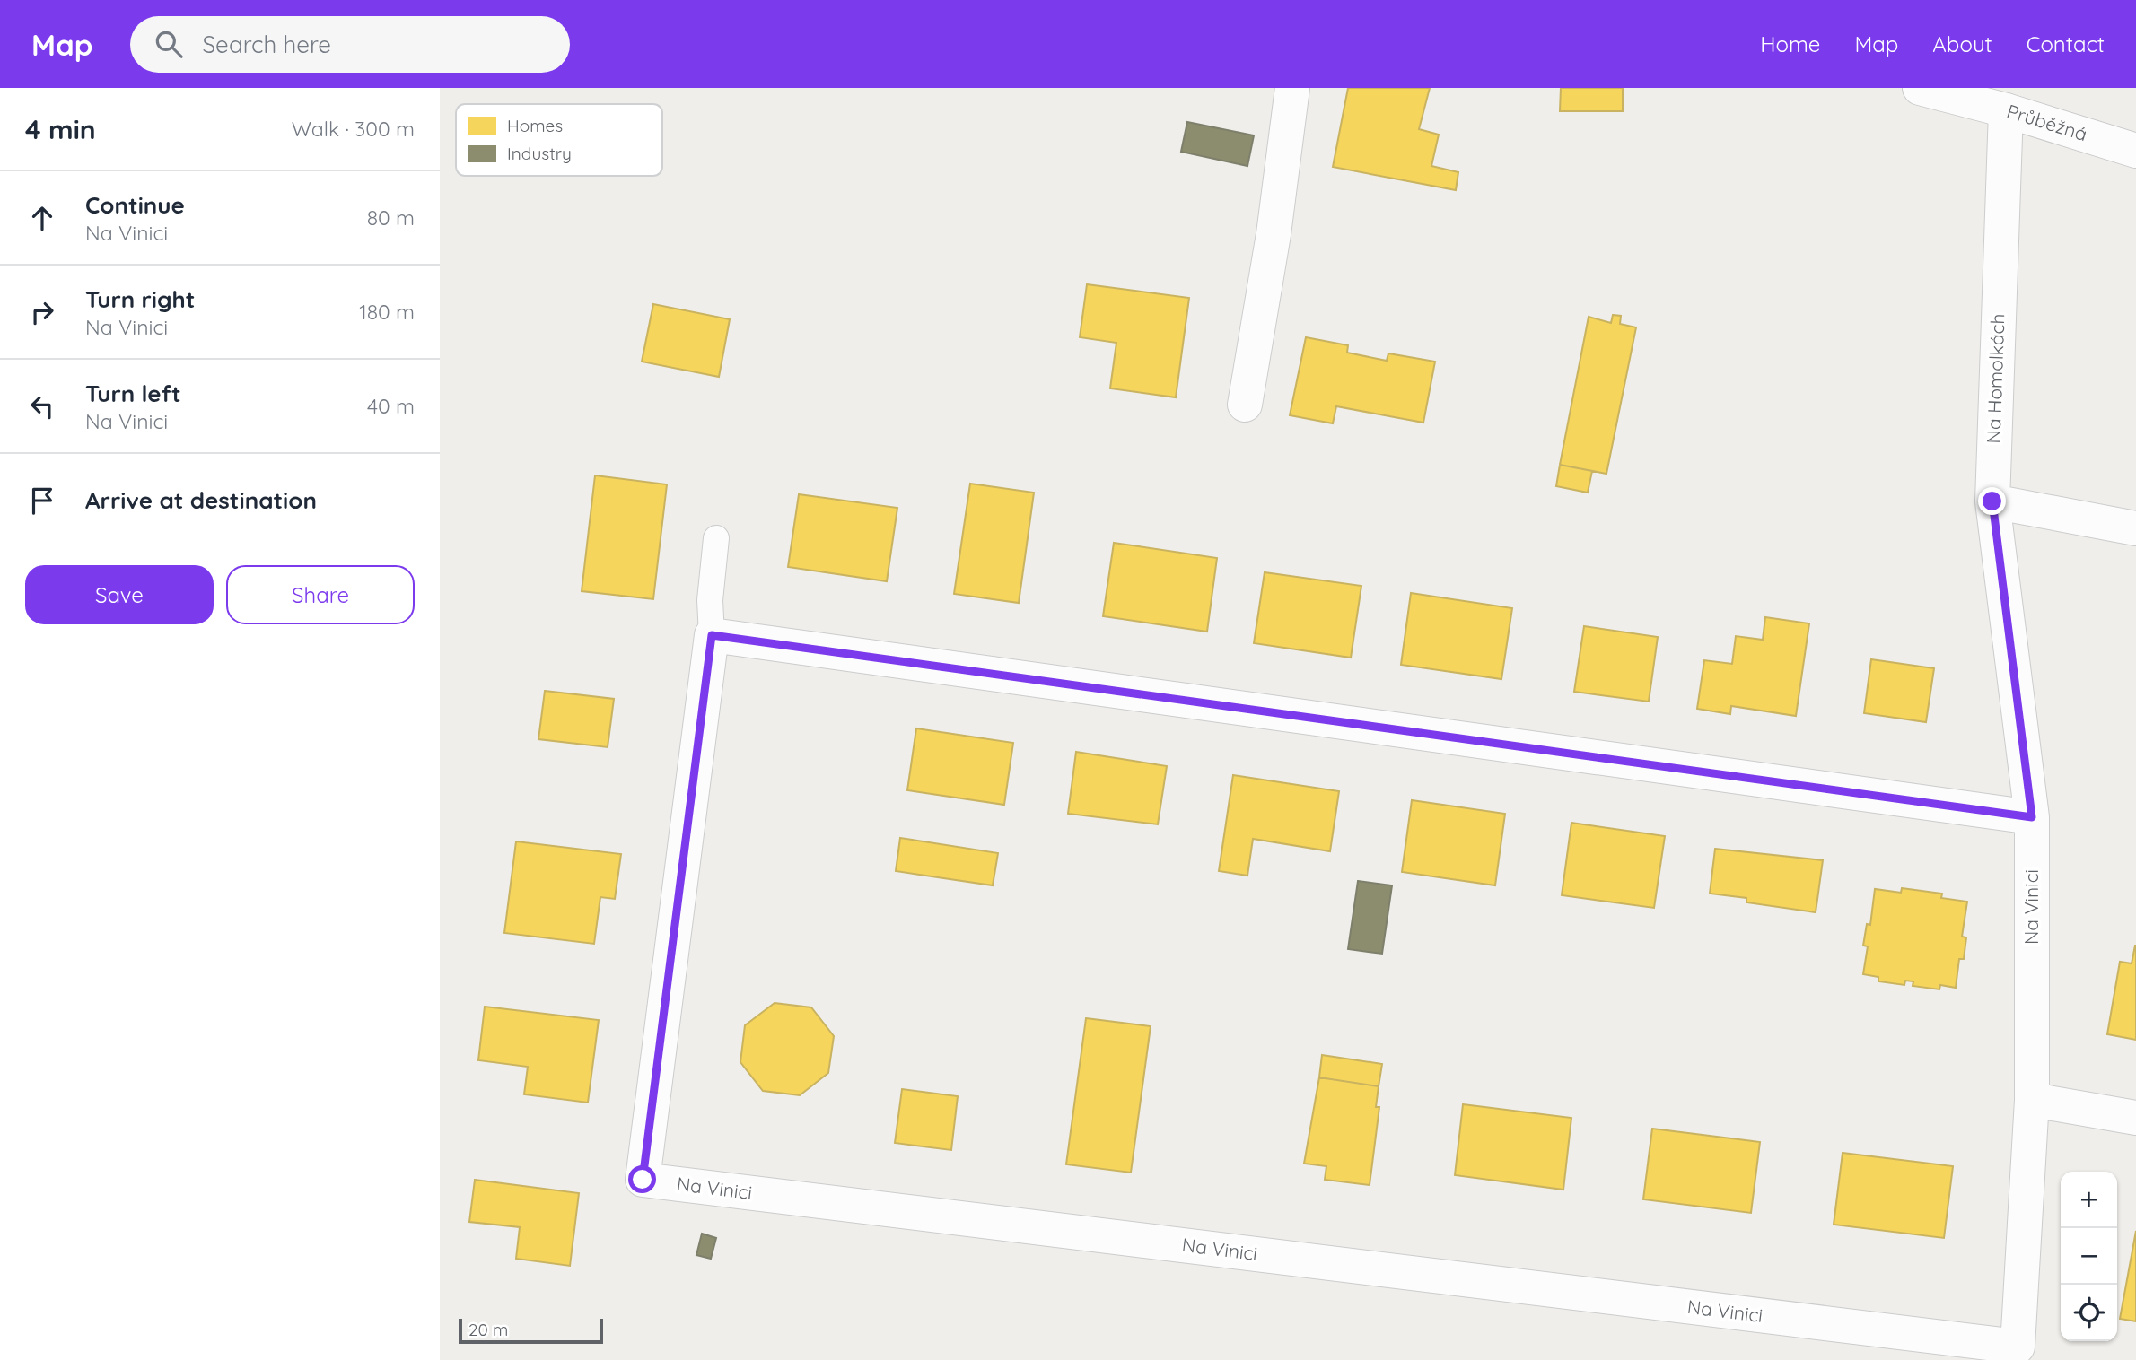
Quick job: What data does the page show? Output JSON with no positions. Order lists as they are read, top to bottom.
{
  "streets": {
    "street": ["Průběžná", "Na Homolkách", "Na Vinici"]
  },
  "crossings": [
    ["Průběžná", "Na Homolkách"],
    ["Na Homolkách", "Na Vinici"]
  ],
  "legend": ["Homes", "Industry"],
  "scale_bar": "20 m",
  "page": {
    "header": "Map",
    "search": "Search here",
    "nav": [
      "Home",
      "Map",
      "About",
      "Contact"
    ],
    "heading": ["4 min", "Walk · 300 m"],
    "list": [
      ["Continue", "Na Vinici", "80 m"],
      ["Turn right", "Na Vinici", "180 m"],
      ["Turn left", "Na Vinici", "40 m"],
      "Arrive at destination"
    ],
    "buttons": ["Save", "Share"],
    "map_buttons": ["+", "−"],
    "scale": "20 m"
  }
}
